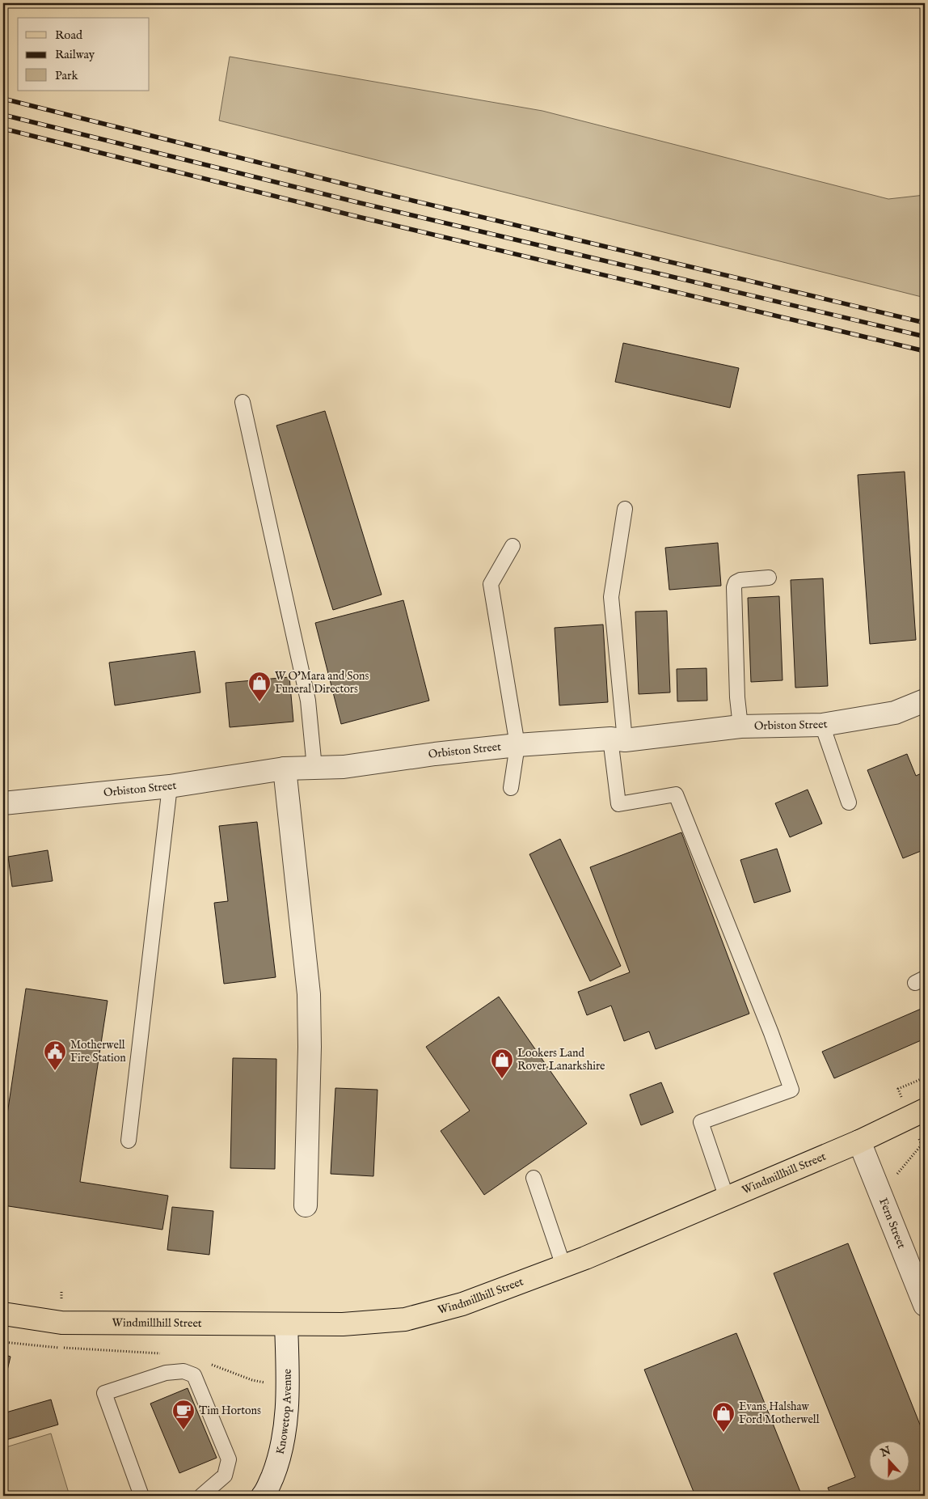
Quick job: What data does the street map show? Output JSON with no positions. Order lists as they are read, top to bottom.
{
  "streets": {
    "main road": ["Windmillhill Street"],
    "street": ["Orbiston Street", "Fern Street", "Knowetop Avenue"]
  },
  "crossings": [
    ["Windmillhill Street", "Fern Street"],
    ["Windmillhill Street", "Knowetop Avenue"]
  ],
  "places": {
    "shop": ["W O'Mara and Sons Funeral Directors", "Lookers Land Rover Lanarkshire", "Evans Halshaw Ford Motherwell"],
    "public building": ["Motherwell Fire Station"],
    "cafe": ["Tim Hortons"]
  },
  "legend": ["Road", "Railway", "Park"],
  "north": "top"
}
